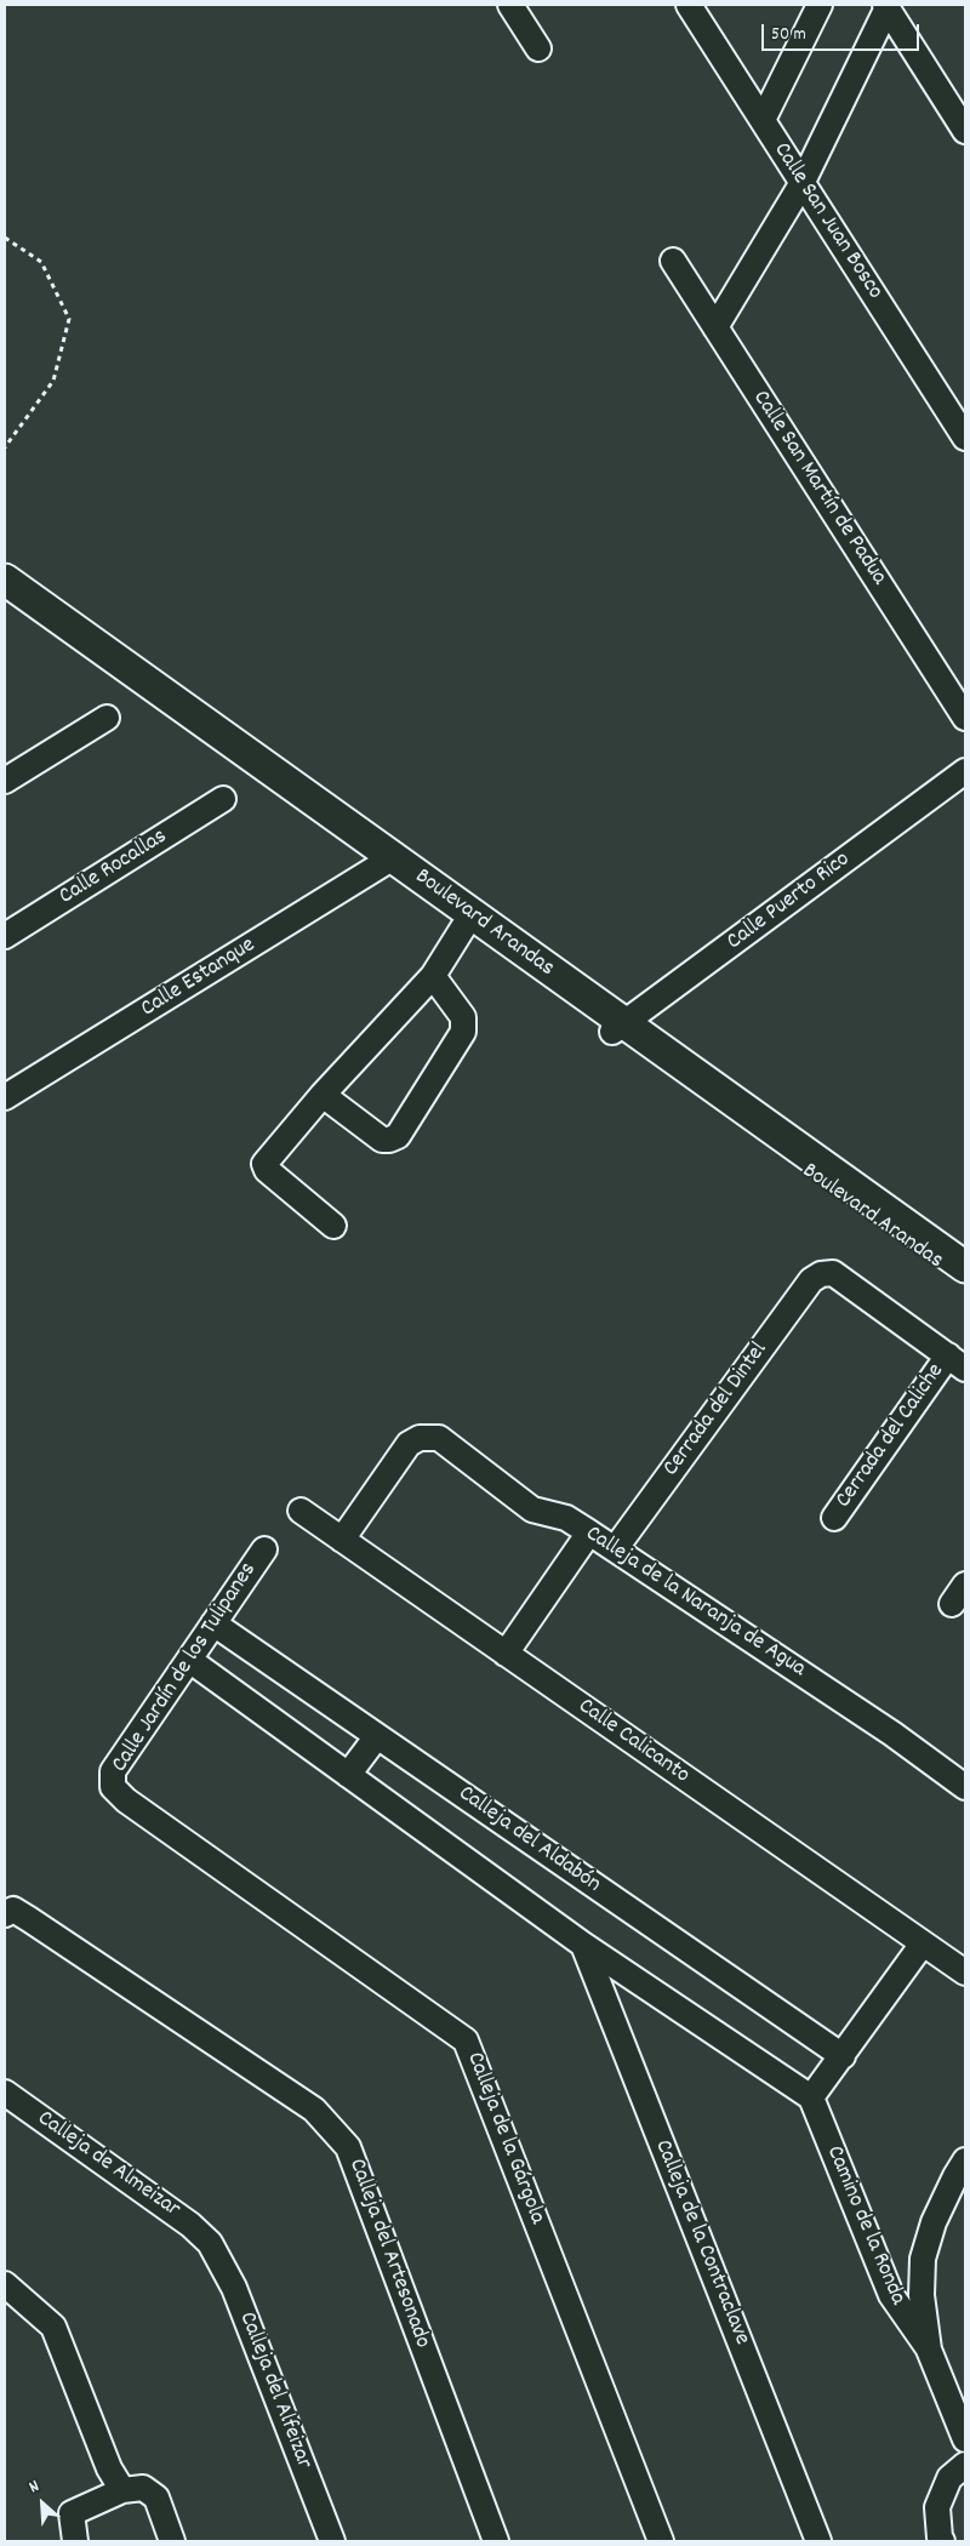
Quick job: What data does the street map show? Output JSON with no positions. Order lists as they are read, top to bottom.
{
  "streets": {
    "main road": ["Boulevard Arandas"],
    "street": [
      "Calle San Juan Bosco",
      "Calle San Martín de Padua",
      "Calle Rocallas",
      "Calle Puerto Rico",
      "Calle Estanque",
      "Cerrada del Dintel",
      "Cerrada del Caliche",
      "Calleja de la Naranja de Agua",
      "Calle Jardín de los Tulipanes",
      "Calle Calicanto",
      "Calleja del Aldabón",
      "Calleja de la Gárgola",
      "Calleja de Almeizar",
      "Camino de la Ronda",
      "Calleja de la Contraclave",
      "Calleja del Artesonado",
      "Calleja del Alfeizar"
    ]
  },
  "crossings": [
    ["Calle Puerto Rico", "Boulevard Arandas"],
    ["Boulevard Arandas", "Calle Estanque"],
    ["Cerrada del Dintel", "Cerrada del Caliche"],
    ["Cerrada del Dintel", "Calleja de la Naranja de Agua"],
    ["Calleja de la Naranja de Agua", "Calle Calicanto"],
    ["Calle Jardín de los Tulipanes", "Calleja del Aldabón"],
    ["Calle Jardín de los Tulipanes", "Calleja de la Gárgola"],
    ["Calleja de Almeizar", "Calleja del Alfeizar"]
  ],
  "scale_bar": "50 m",
  "north": "top left"
}
